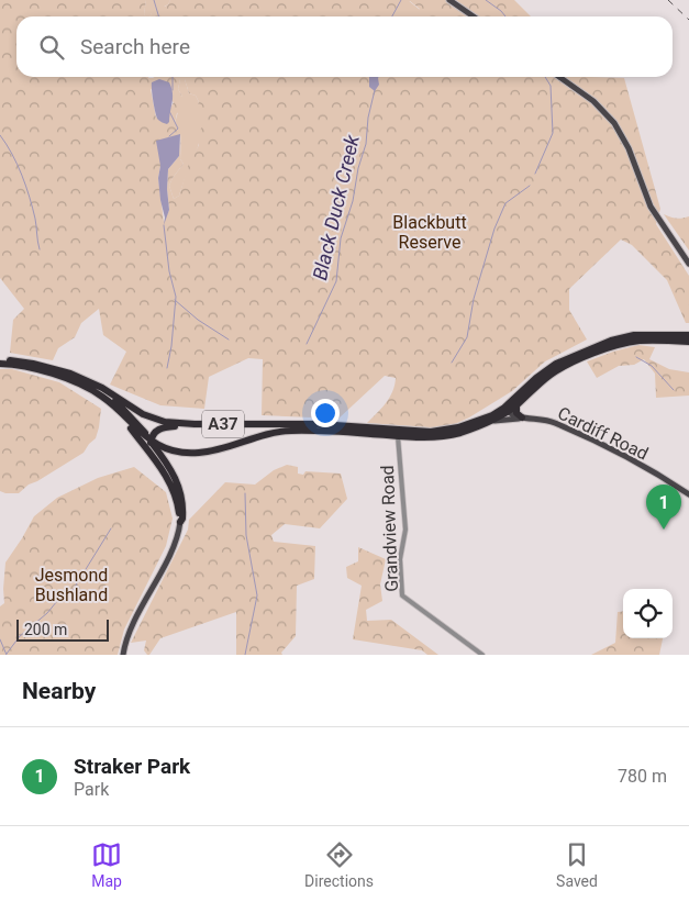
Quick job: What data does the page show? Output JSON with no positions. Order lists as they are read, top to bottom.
{
  "streets": {
    "highway": ["A37"],
    "main road": ["Cardiff Road"],
    "street": ["Grandview Road"]
  },
  "crossings": [
    ["A37", "Cardiff Road"],
    ["A37", "Grandview Road"]
  ],
  "water": ["Black Duck Creek"],
  "parks": ["Blackbutt Reserve", "Jesmond Bushland"],
  "scale_bar": "200 m",
  "page": {
    "search": "Search here",
    "pins": "1",
    "scale": "200 m",
    "heading": "Nearby",
    "list": [
      {
        "mark": "1",
        "name": "Straker Park",
        "note": "Park",
        "value": "780 m"
      }
    ],
    "nav": ["Map", "Directions", "Saved"]
  }
}
